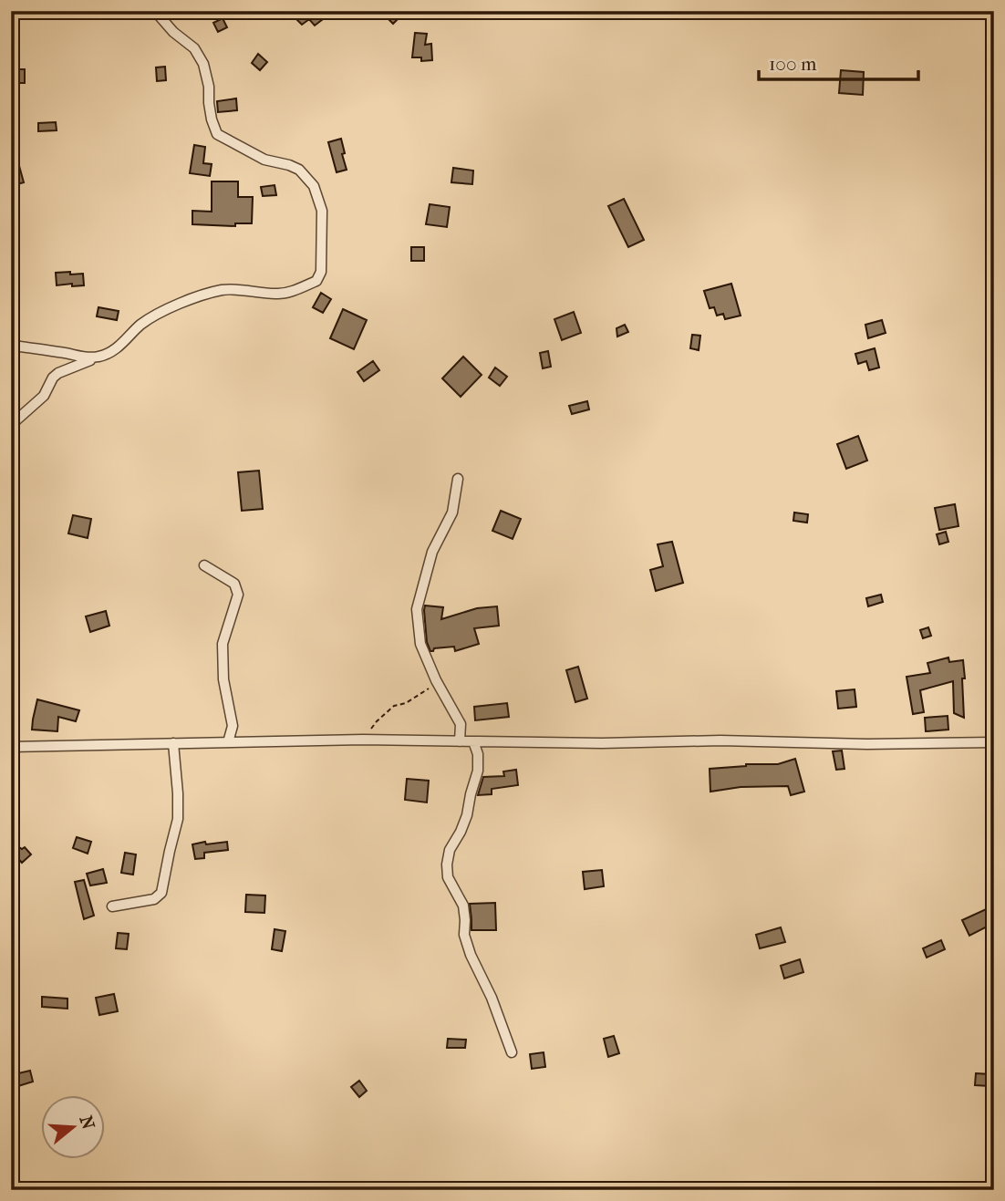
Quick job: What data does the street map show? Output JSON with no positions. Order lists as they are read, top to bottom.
{
  "scale_bar": "100 m",
  "north": "right"
}
